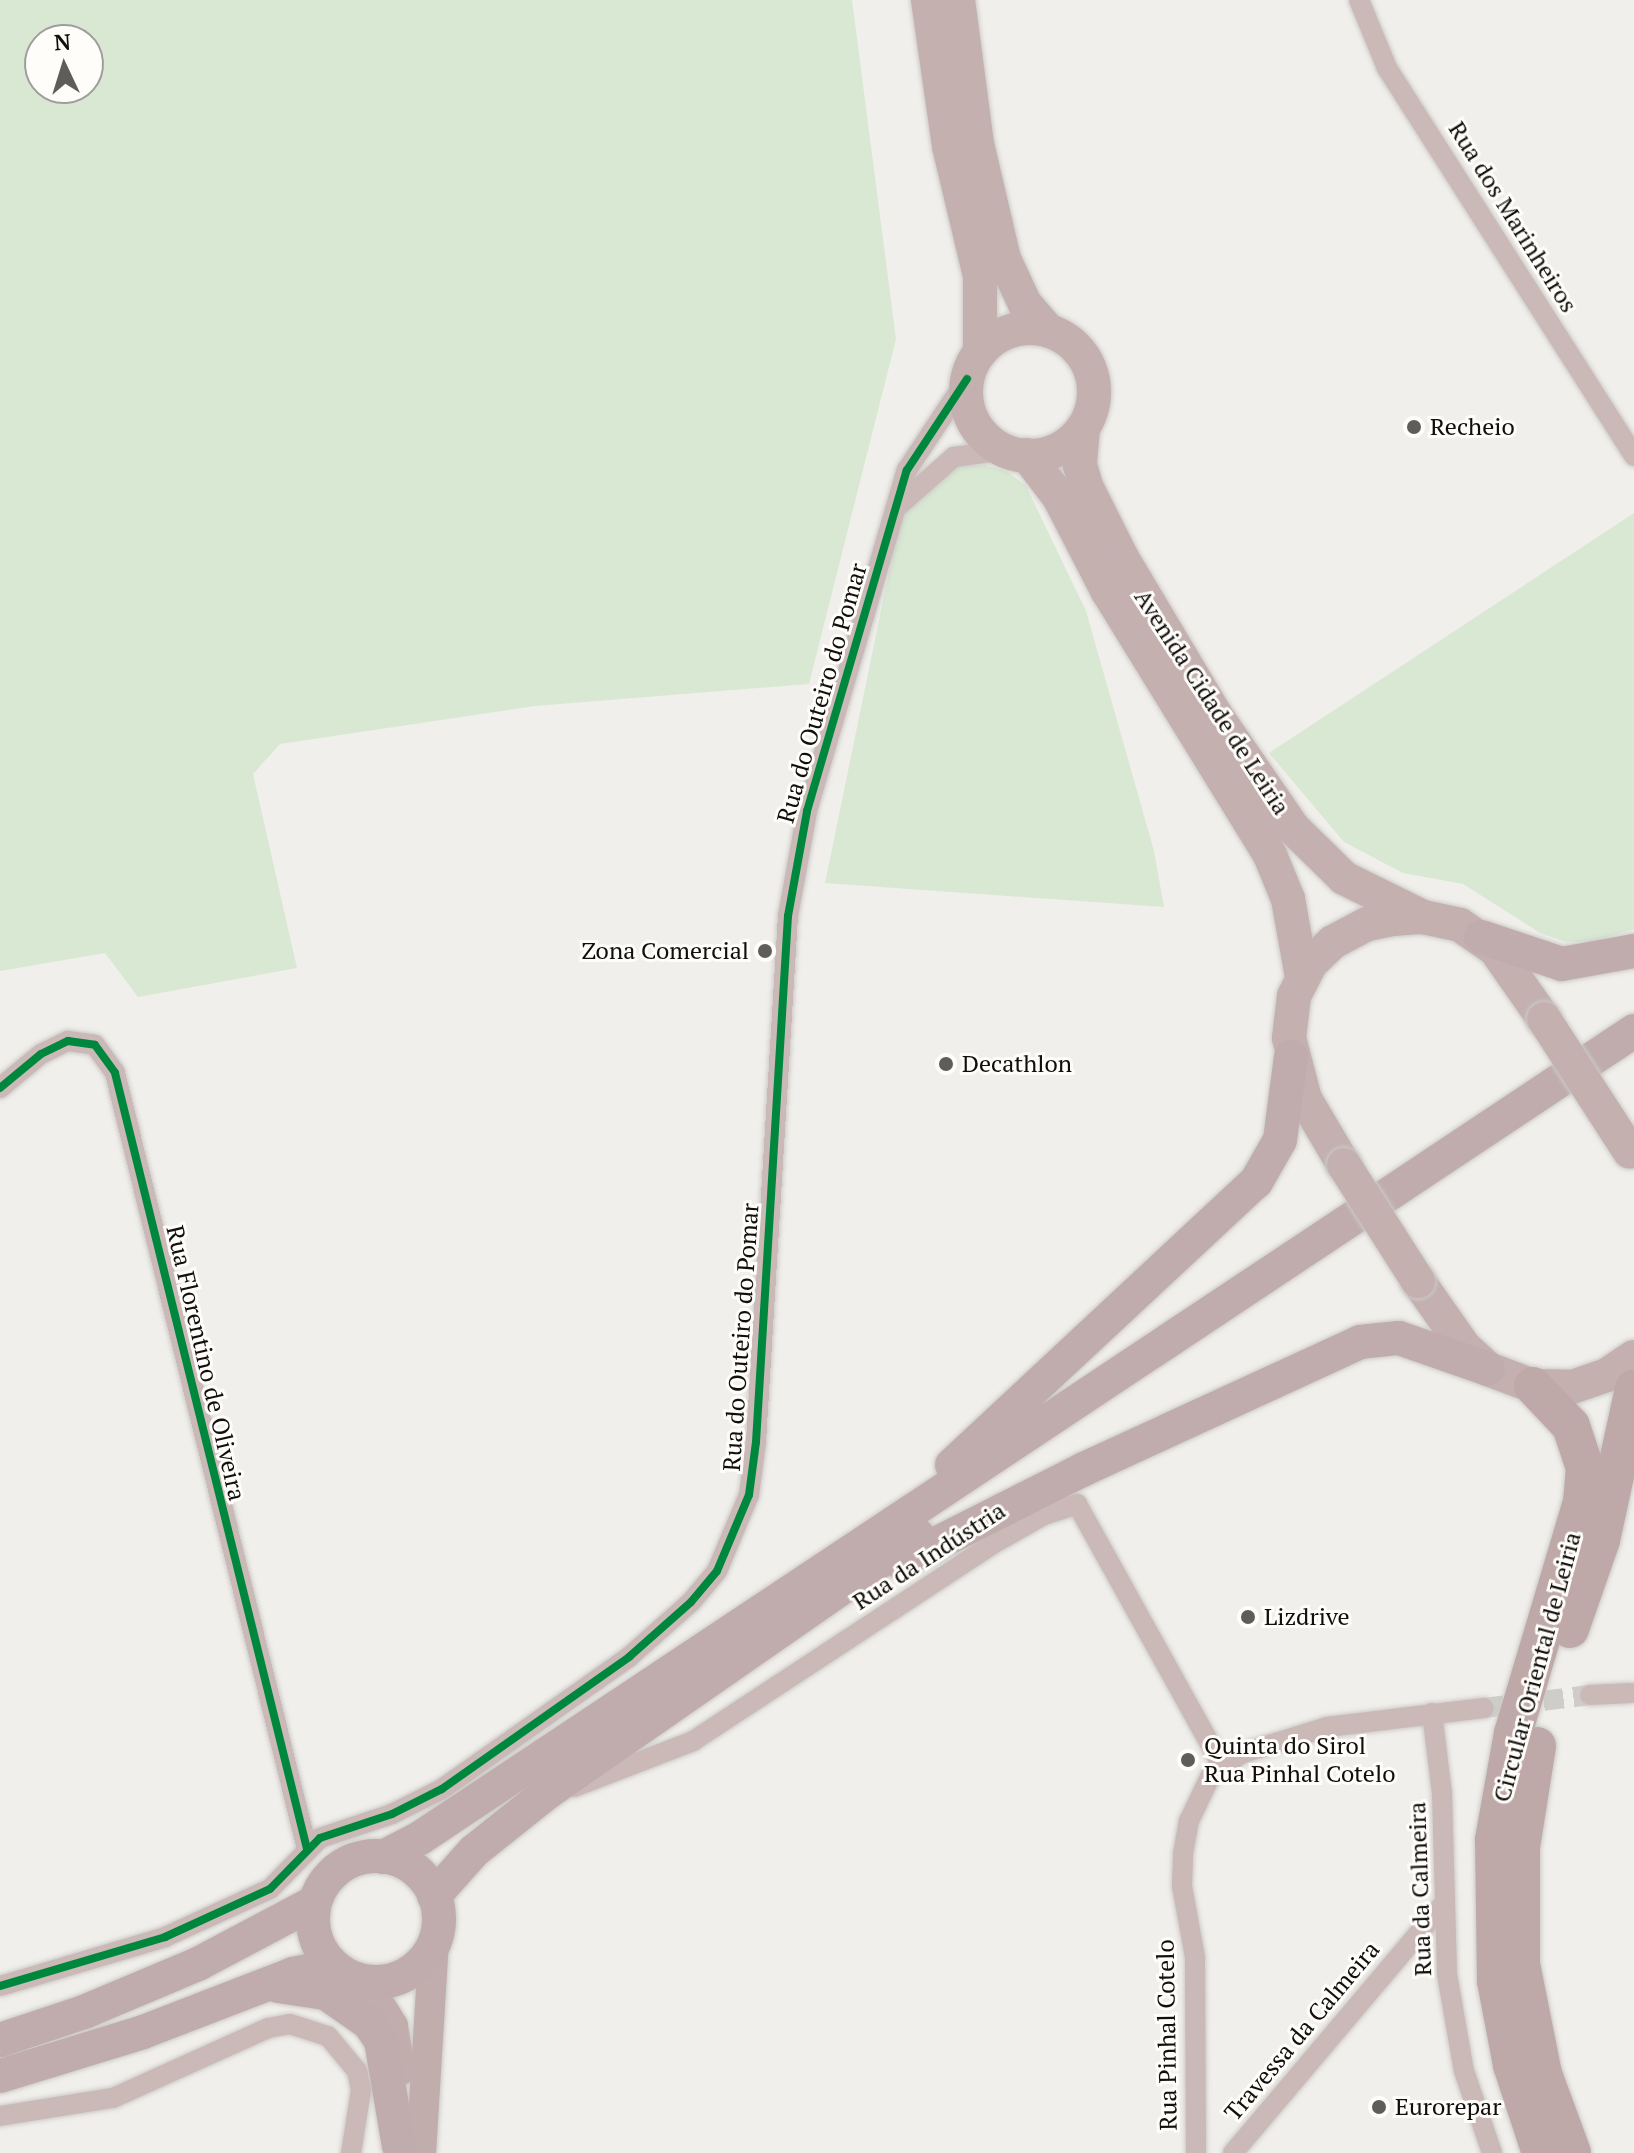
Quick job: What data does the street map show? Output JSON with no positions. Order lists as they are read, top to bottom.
{
  "streets": {
    "highway": ["Circular Oriental de Leiria"],
    "main road": ["Avenida Cidade de Leiria"],
    "street": [
      "Rua dos Marinheiros",
      "Rua do Outeiro do Pomar",
      "Rua Florentino de Oliveira",
      "Rua da Indústria",
      "Rua da Calmeira",
      "Travessa da Calmeira",
      "Rua Pinhal Cotelo"
    ]
  },
  "crossings": [
    ["Rua do Outeiro do Pomar", "Avenida Cidade de Leiria"],
    ["Rua do Outeiro do Pomar", "Rua Florentino de Oliveira"],
    ["Rua da Indústria", "Rua Pinhal Cotelo"],
    ["Rua da Calmeira", "Travessa da Calmeira"],
    ["Rua da Calmeira", "Rua Pinhal Cotelo"]
  ],
  "places": [
    "Recheio",
    "Zona Comercial",
    "Decathlon",
    "Lizdrive",
    "Quinta do Sirol Rua Pinhal Cotelo",
    "Eurorepar"
  ],
  "north": "top"
}
